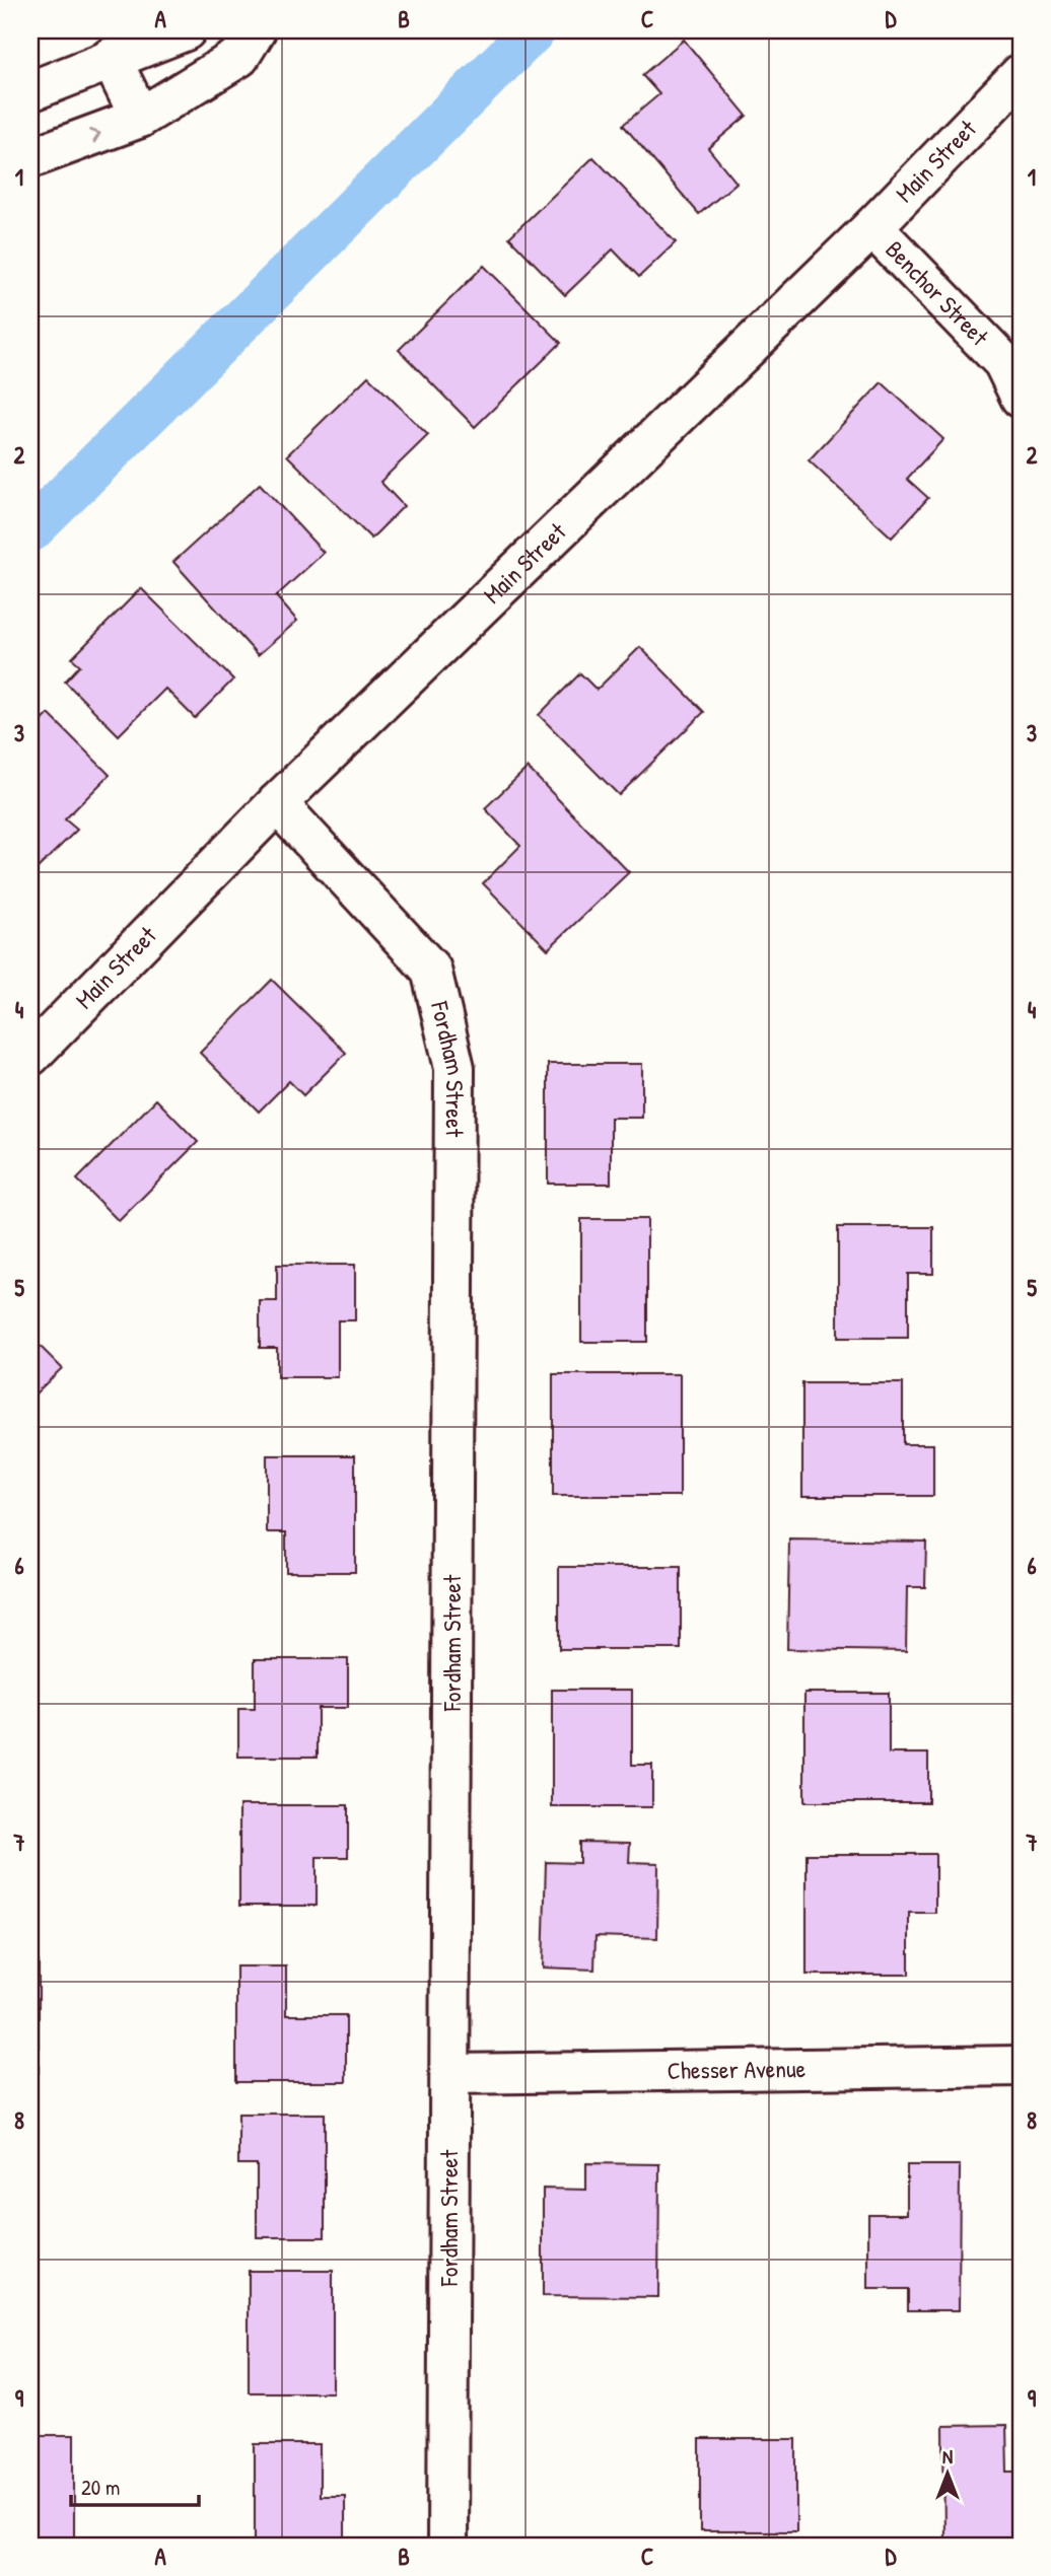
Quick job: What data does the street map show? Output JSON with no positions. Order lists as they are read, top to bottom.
{
  "streets": {
    "street": [
      "Main Street",
      "Benchor Street",
      "Fordham Street",
      "Chesser Avenue"
    ]
  },
  "crossings": [
    ["Main Street", "Benchor Street"],
    ["Main Street", "Fordham Street"],
    ["Fordham Street", "Chesser Avenue"]
  ],
  "scale_bar": "20 m",
  "north": "top",
  "grid": {
    "columns": [
      "A",
      "B",
      "C",
      "D"
    ],
    "rows": [
      "1",
      "2",
      "3",
      "4",
      "5",
      "6",
      "7",
      "8",
      "9"
    ]
  }
}
